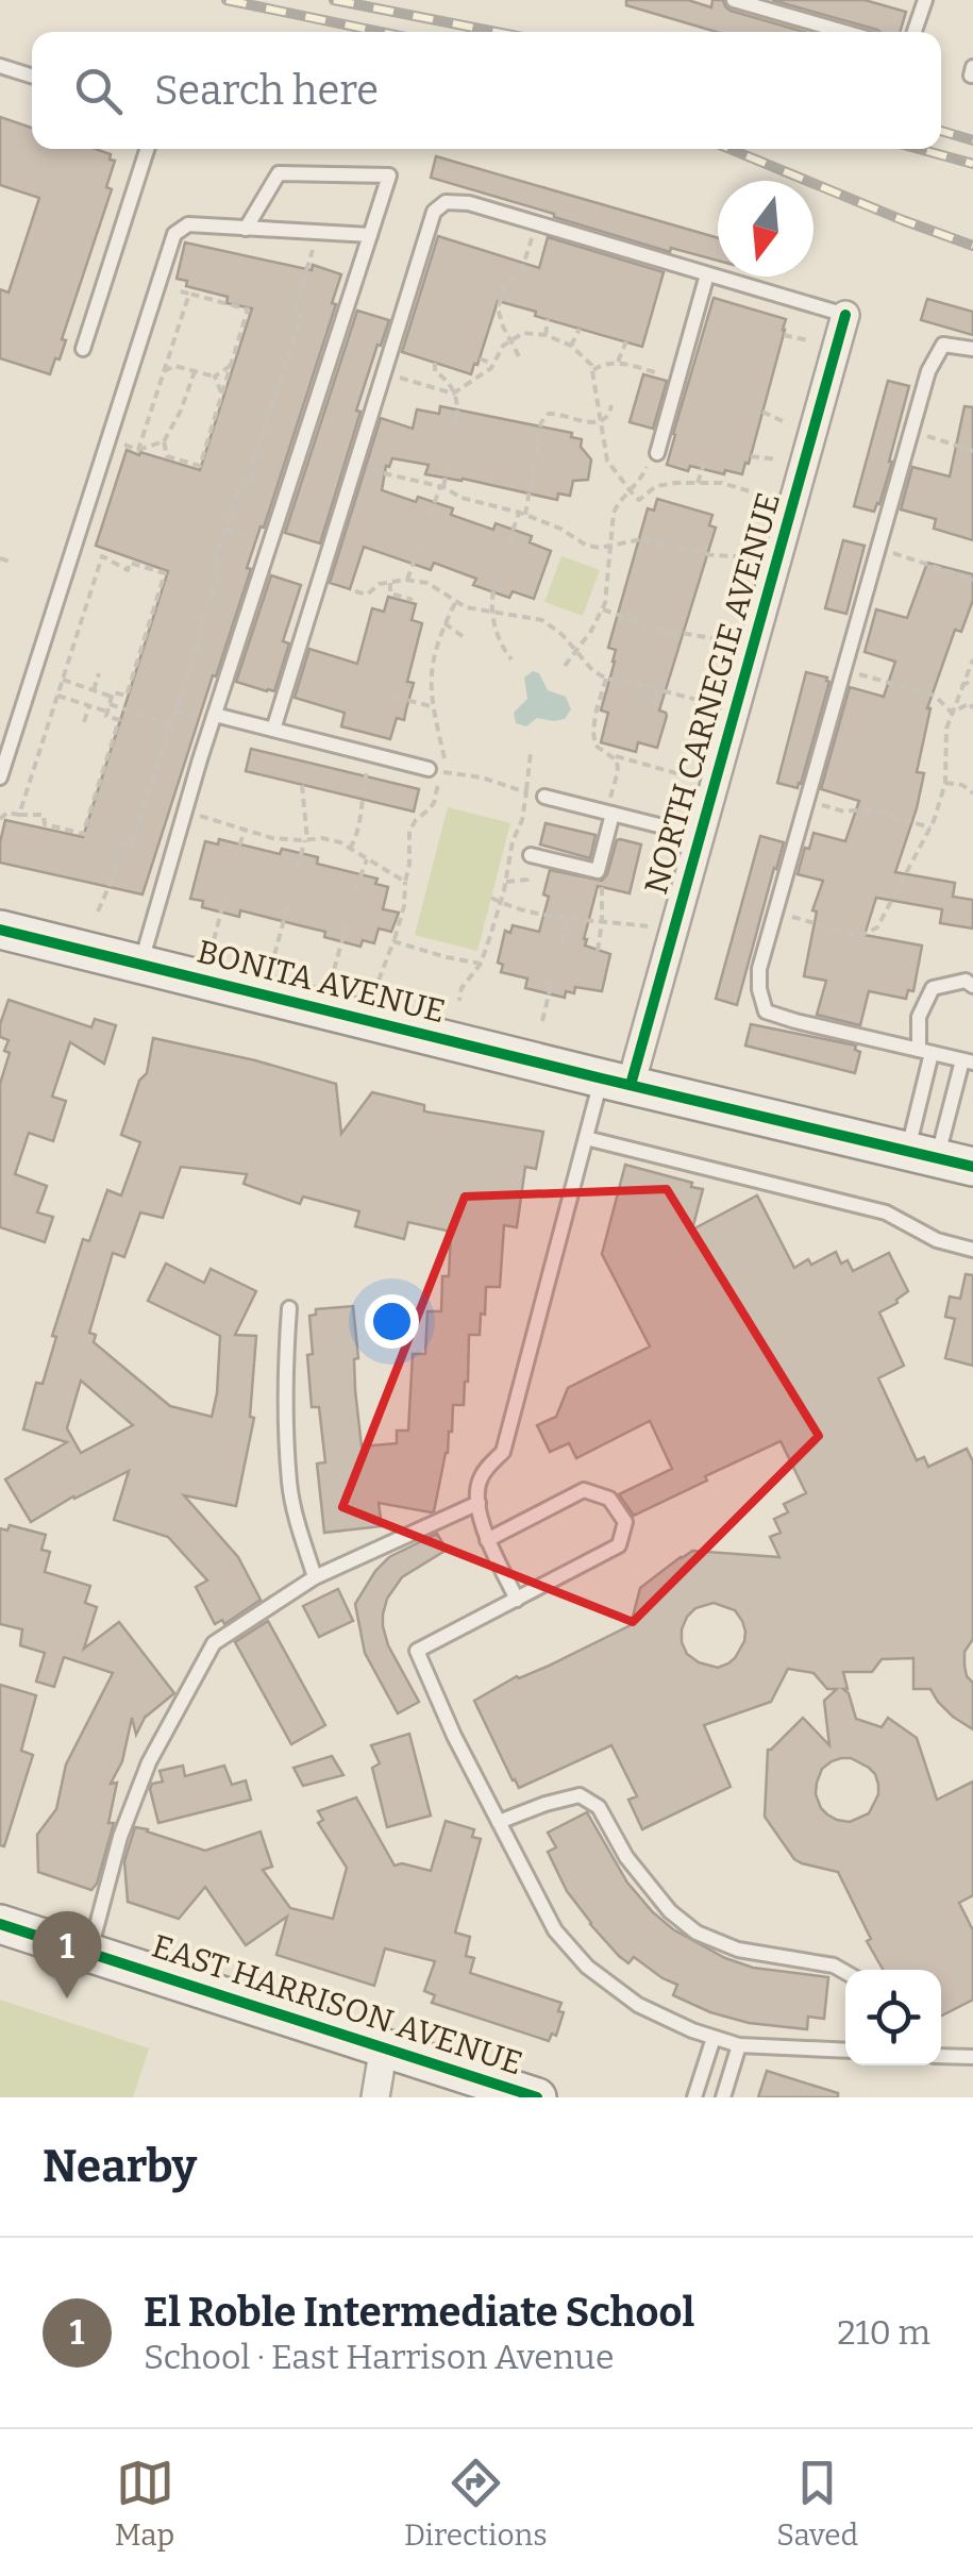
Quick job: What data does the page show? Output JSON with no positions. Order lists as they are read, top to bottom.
{
  "streets": {
    "main road": ["BONITA AVENUE", "EAST HARRISON AVENUE"],
    "street": ["NORTH CARNEGIE AVENUE"]
  },
  "crossings": [
    ["NORTH CARNEGIE AVENUE", "BONITA AVENUE"]
  ],
  "north": "bottom",
  "page": {
    "search": "Search here",
    "pins": "1",
    "heading": "Nearby",
    "list": [
      {
        "mark": "1",
        "name": "El Roble Intermediate School",
        "note": "School · East Harrison Avenue",
        "value": "210 m"
      }
    ],
    "nav": ["Map", "Directions", "Saved"]
  }
}
